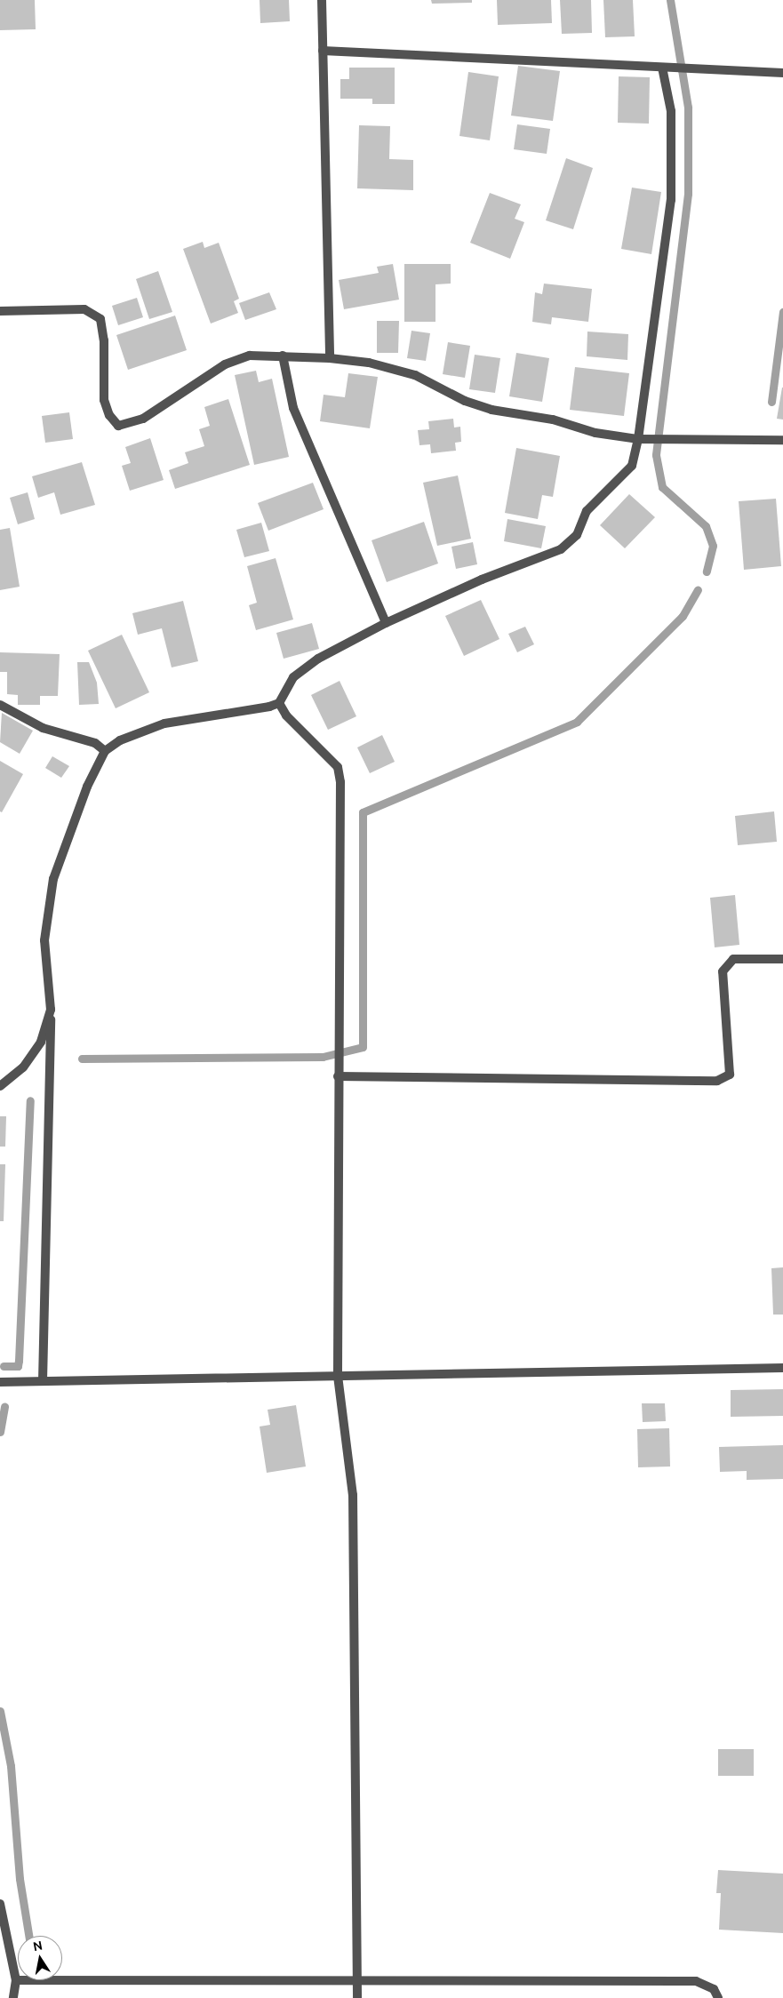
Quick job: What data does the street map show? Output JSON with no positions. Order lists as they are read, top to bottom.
{
  "north": "top"
}
